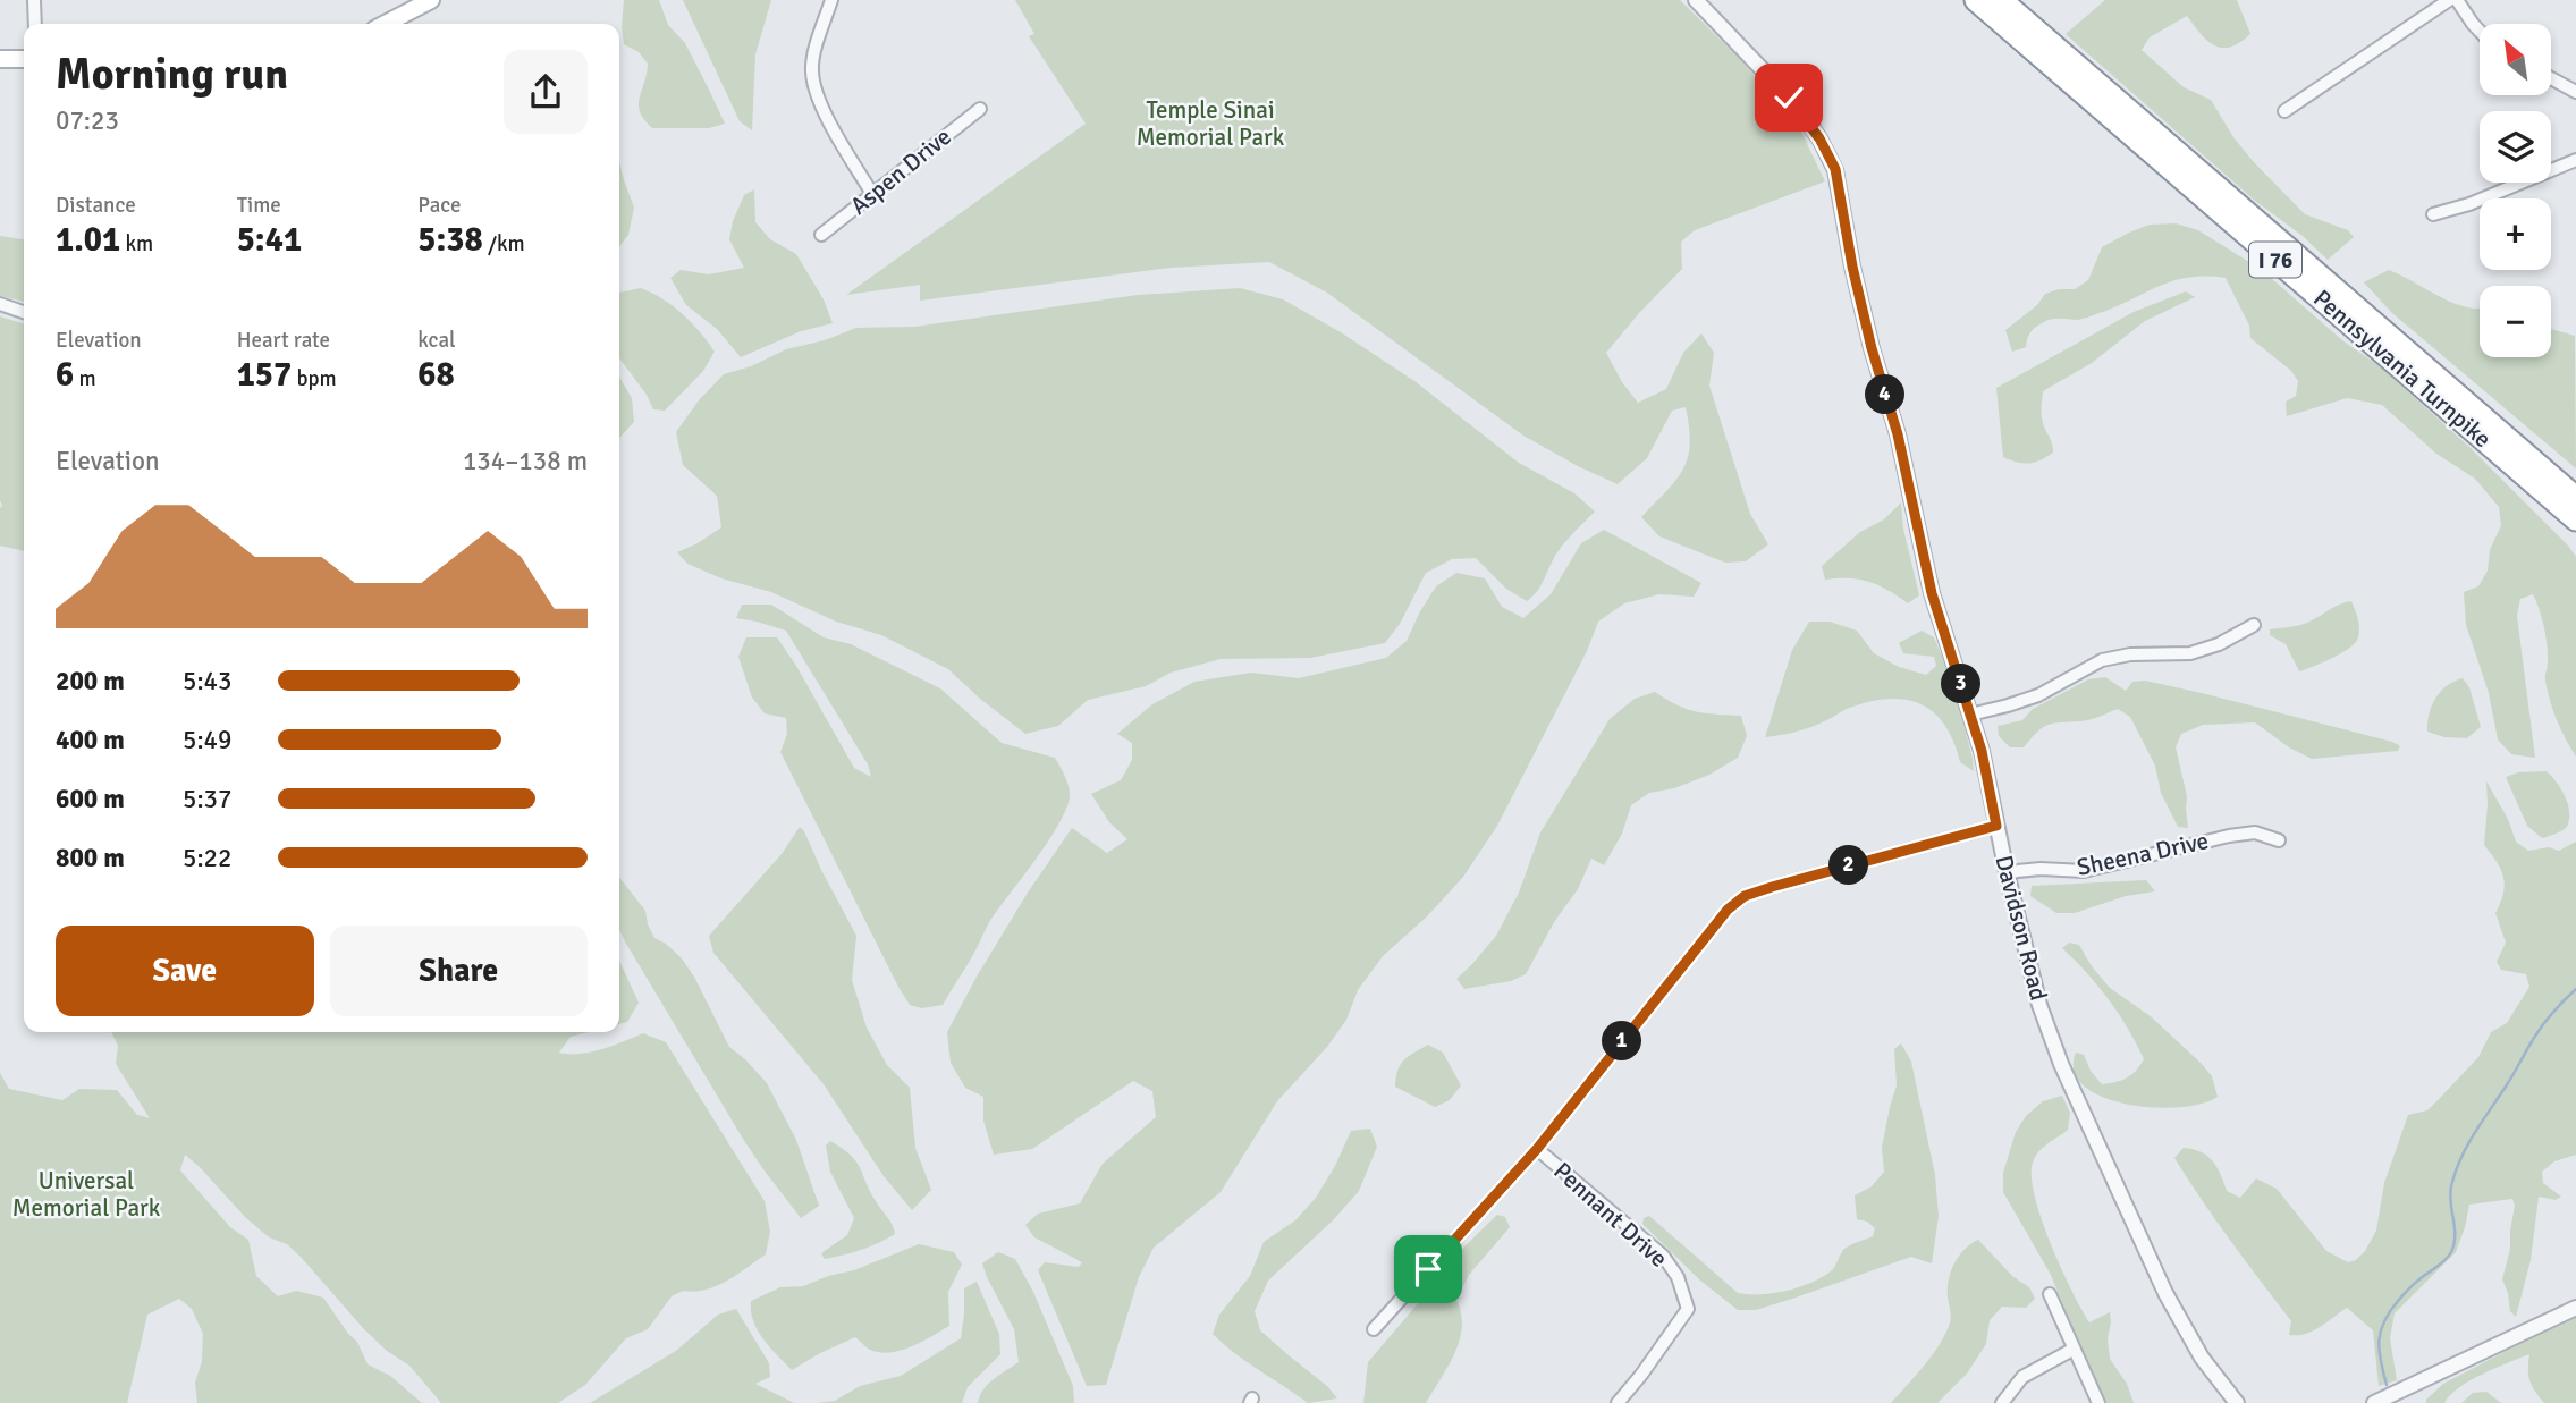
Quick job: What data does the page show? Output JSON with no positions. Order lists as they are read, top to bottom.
{
  "streets": {
    "highway": ["I 76", "Pennsylvania Turnpike"],
    "street": [
      "Aspen Drive",
      "Sheena Drive",
      "Davidson Road",
      "Pennant Drive"
    ]
  },
  "crossings": [
    ["Sheena Drive", "Davidson Road"]
  ],
  "parks": ["Temple Sinai Memorial Park", "Universal Memorial Park"],
  "north": "top left",
  "page": {
    "map_buttons": ["+", "−"],
    "heading": ["Morning run", "07:23"],
    "stats": [
      ["Distance", "1.01 km"],
      ["Time", "5:41"],
      ["Pace", "5:38 /km"],
      ["Elevation", "6 m"],
      ["Heart rate", "157 bpm"],
      ["kcal", "68"]
    ],
    "pins": [
      "4",
      "3",
      "2",
      "1"
    ],
    "chart": ["Elevation", "134–138 m"],
    "list": [
      {
        "name": "200 m",
        "note": "5:43"
      },
      {
        "name": "400 m",
        "note": "5:49"
      },
      {
        "name": "600 m",
        "note": "5:37"
      },
      {
        "name": "800 m",
        "note": "5:22"
      }
    ],
    "buttons": ["Save", "Share"]
  }
}
